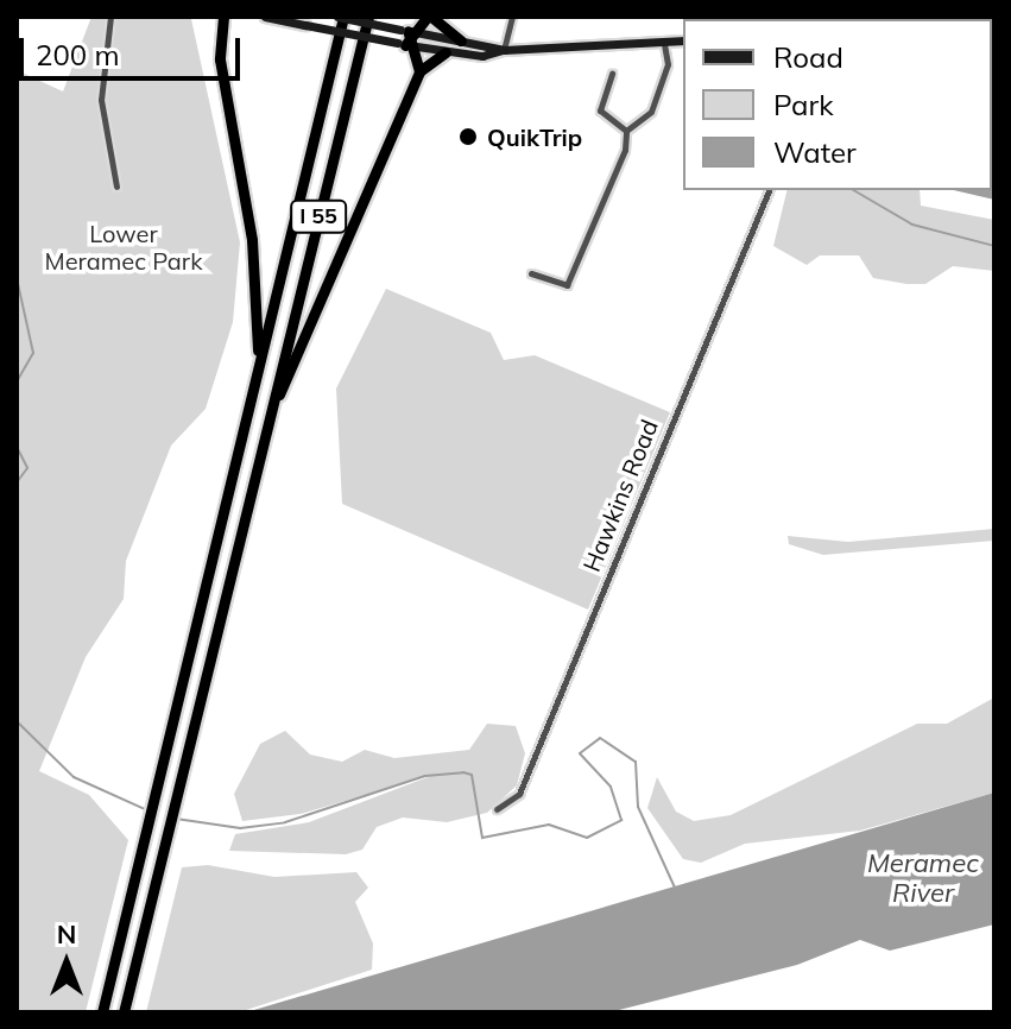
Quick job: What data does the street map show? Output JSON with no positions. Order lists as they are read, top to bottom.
{
  "streets": {
    "highway": ["I 55"],
    "street": ["Hawkins Road"]
  },
  "water": ["Meramec River"],
  "parks": ["Lower Meramec Park"],
  "places": ["QuikTrip"],
  "legend": ["Road", "Park", "Water"],
  "scale_bar": "200 m",
  "north": "top"
}
